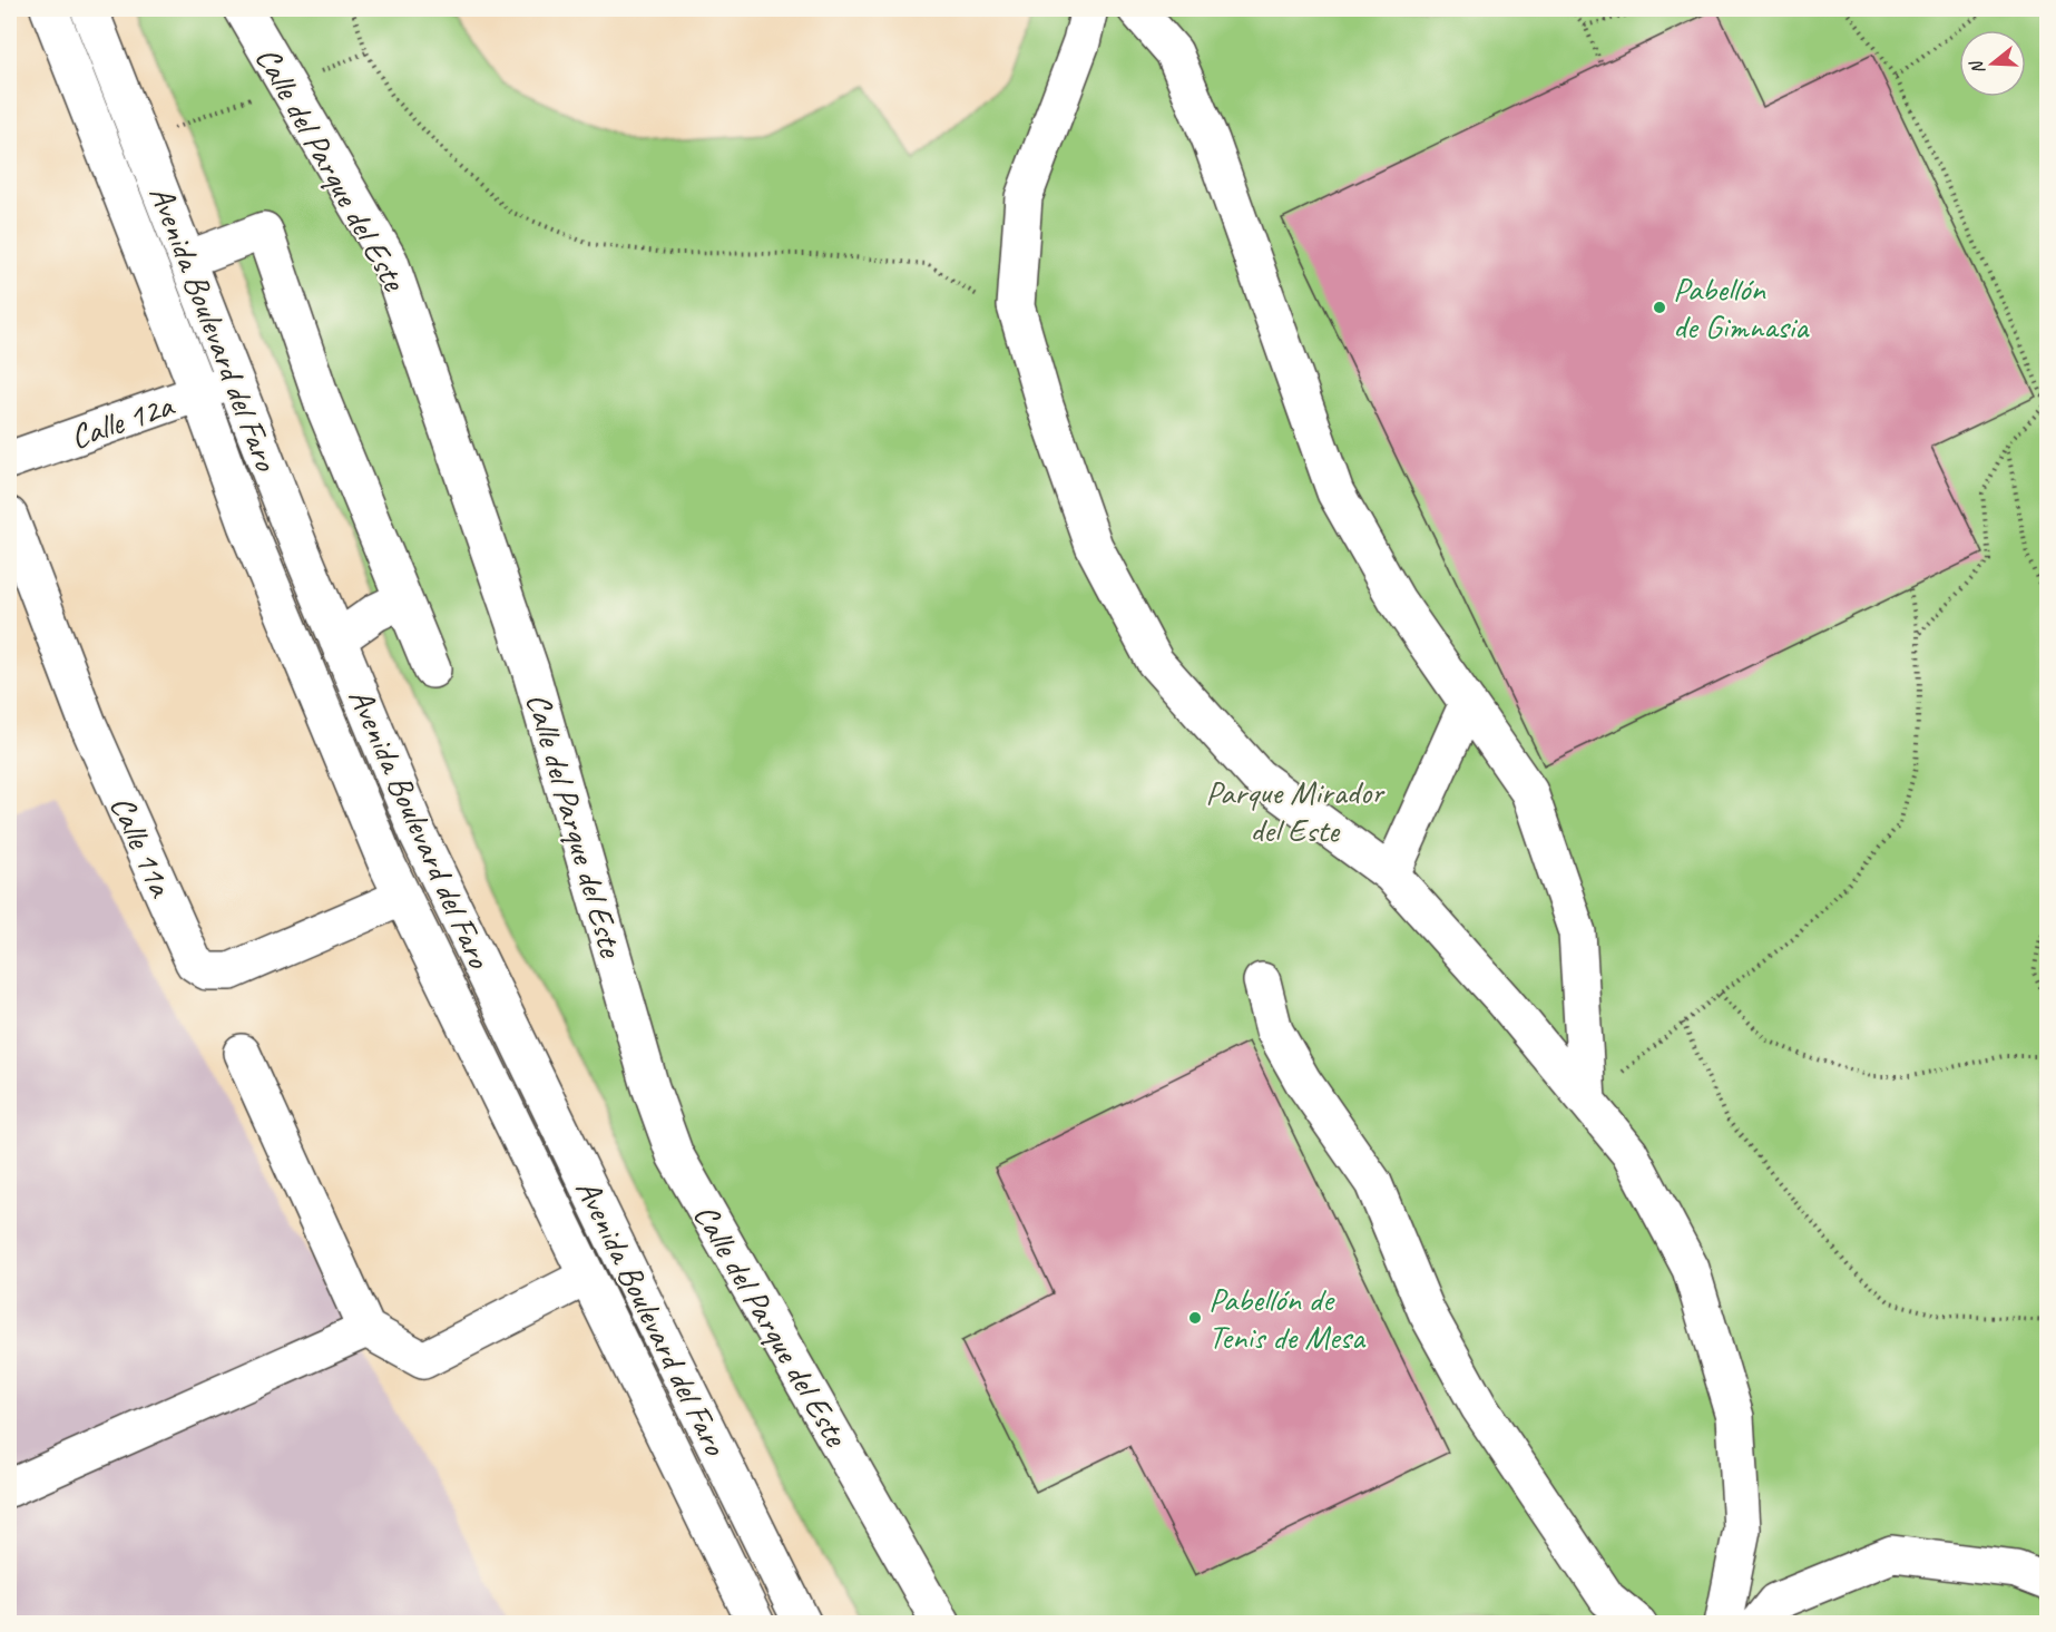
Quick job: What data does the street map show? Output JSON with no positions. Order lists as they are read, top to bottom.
{
  "streets": {
    "street": [
      "Calle del Parque del Este",
      "Avenida Boulevard del Faro",
      "Calle 12a",
      "Calle 11a"
    ]
  },
  "crossings": [
    ["Avenida Boulevard del Faro", "Calle 12a"],
    ["Avenida Boulevard del Faro", "Calle 11a"]
  ],
  "parks": ["Parque Mirador del Este"],
  "places": ["Pabellón de Gimnasia", "Pabellón de Tenis de Mesa"],
  "north": "left"
}
